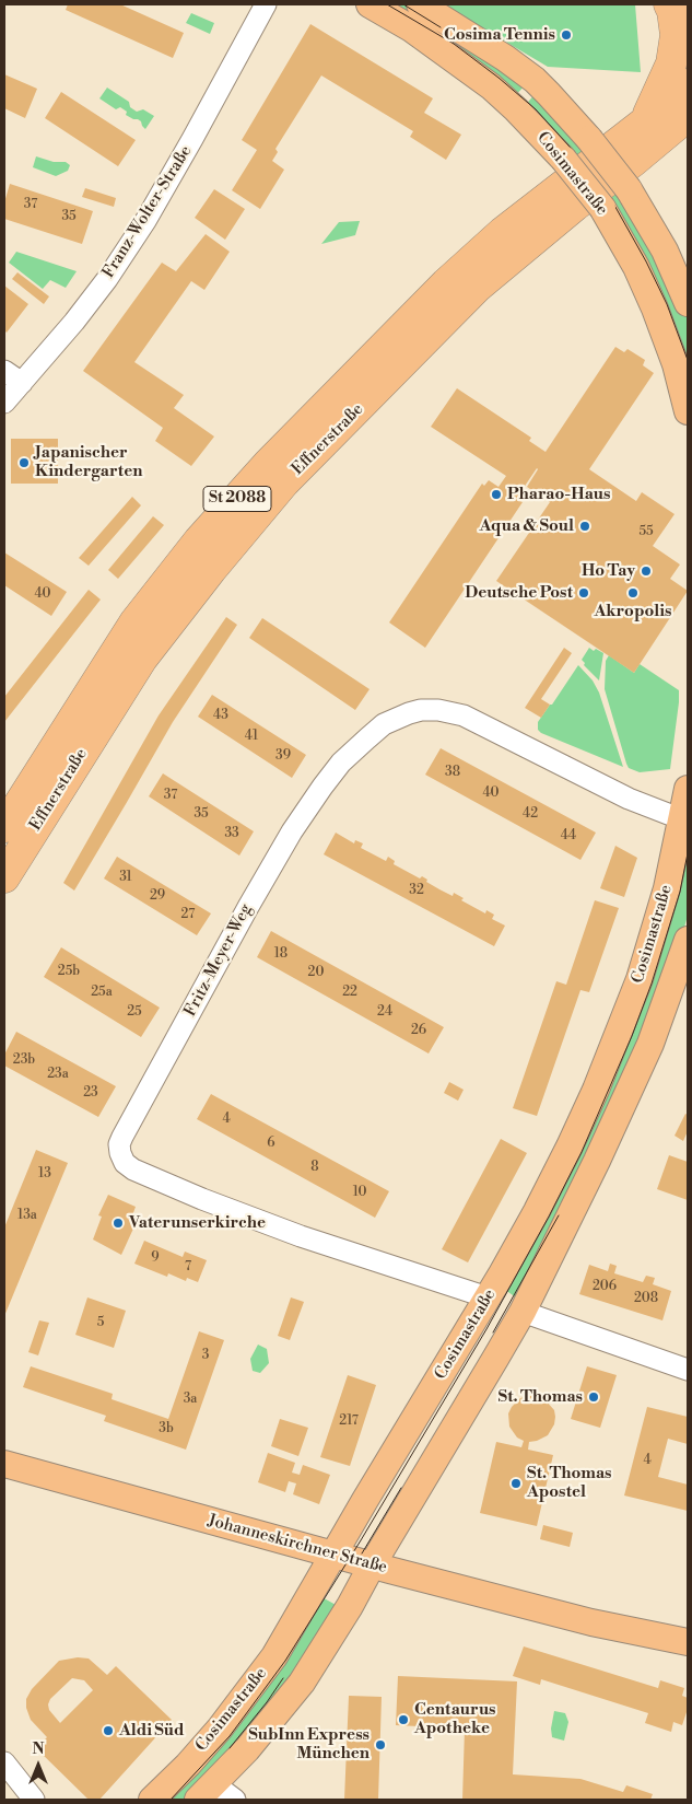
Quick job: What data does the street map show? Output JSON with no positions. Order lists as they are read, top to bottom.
{
  "streets": {
    "highway": ["Effnerstraße", "St 2088"],
    "main road": ["Cosimastraße", "Johanneskirchner Straße"],
    "street": ["Franz-Wolter-Straße", "Fritz-Meyer-Weg"]
  },
  "crossings": [
    ["Cosimastraße", "Fritz-Meyer-Weg"],
    ["Cosimastraße", "Johanneskirchner Straße"],
    ["Effnerstraße", "St 2088"]
  ],
  "places": [
    "Cosima Tennis",
    "Japanischer Kindergarten",
    "Pharao-Haus",
    "Aqua & Soul",
    "Ho Tay",
    "Deutsche Post",
    "Akropolis",
    "Vaterunserkirche",
    "St. Thomas",
    "St. Thomas Apostel",
    "Centaurus Apotheke",
    "Aldi Süd",
    "SubInn Express München"
  ],
  "house_numbers": [
    "37",
    "35",
    "55",
    "40",
    "43",
    "41",
    "39",
    "38",
    "40",
    "37",
    "35",
    "42",
    "33",
    "44",
    "31",
    "32",
    "29",
    "27",
    "18",
    "25b",
    "20",
    "25a",
    "22",
    "25",
    "24",
    "26",
    "23b",
    "23a",
    "23",
    "4",
    "6",
    "8",
    "13",
    "10",
    "13a",
    "9",
    "7",
    "206",
    "208",
    "5",
    "3",
    "3a",
    "217",
    "3b",
    "4"
  ],
  "north": "top"
}
